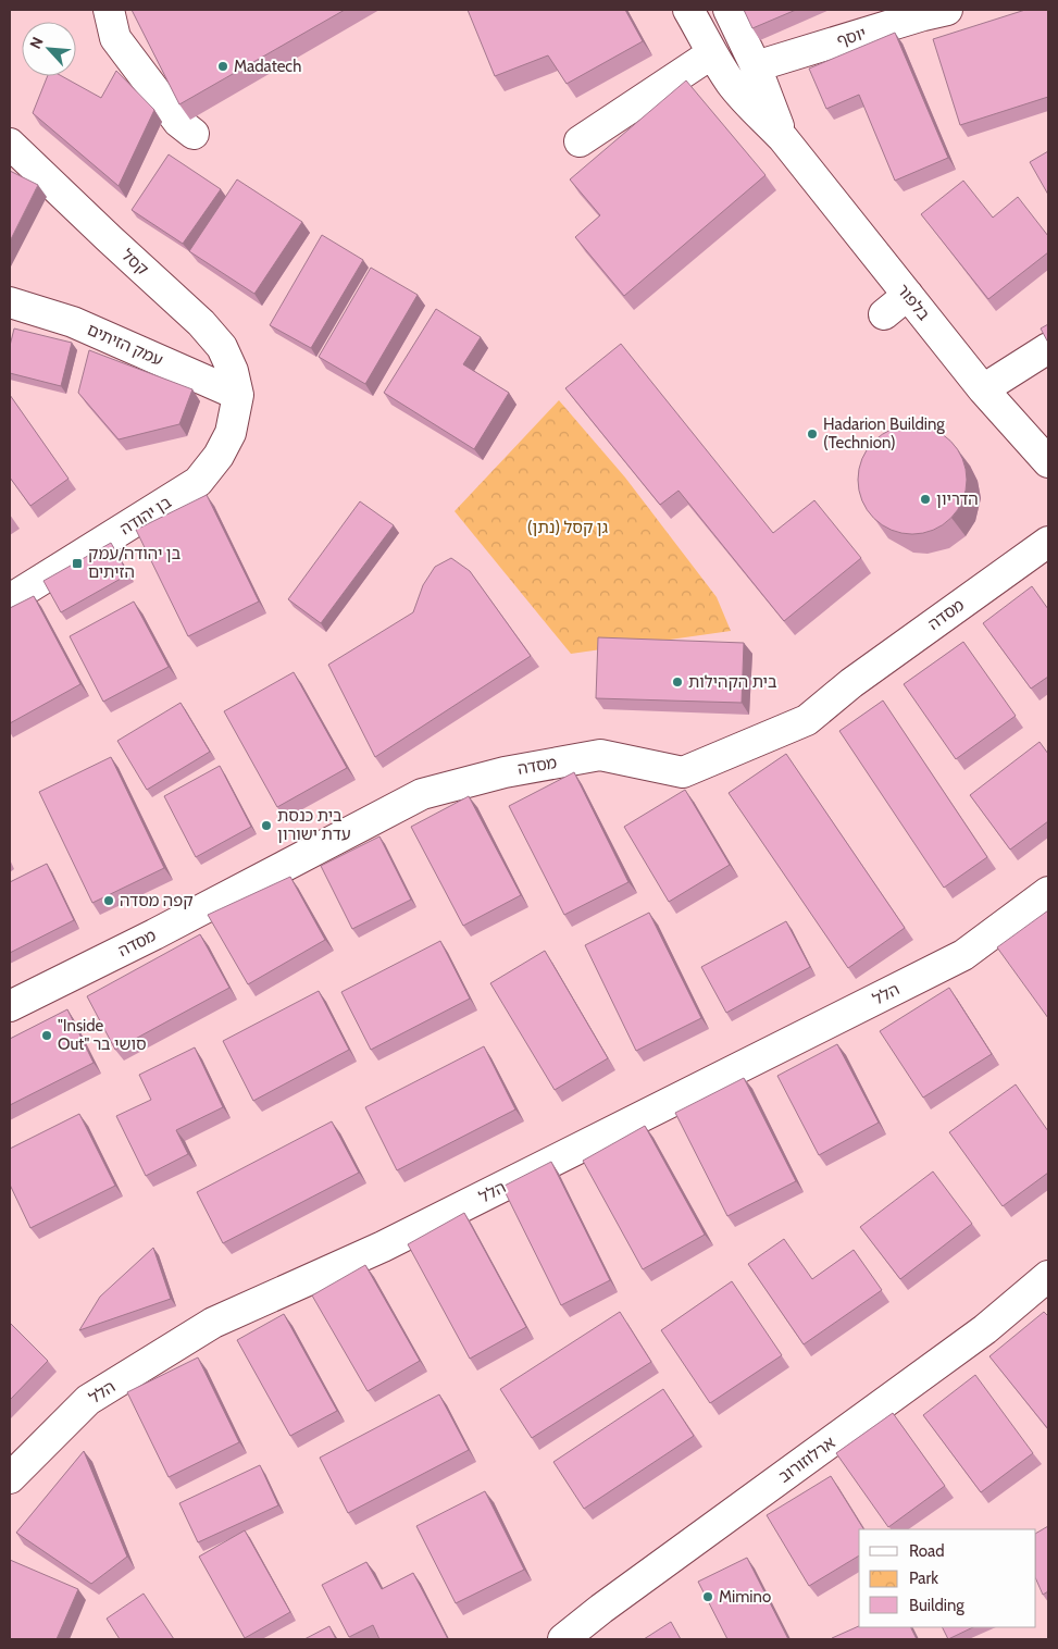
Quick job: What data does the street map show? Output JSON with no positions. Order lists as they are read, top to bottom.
{
  "streets": {
    "street": [
      "יוסף",
      "קסל",
      "בלפור",
      "עמק הזיתים",
      "בן יהודה",
      "מסדה",
      "הלל",
      "ארלוזורוב"
    ]
  },
  "crossings": [
    ["יוסף", "בלפור"],
    ["קסל", "עמק הזיתים"],
    ["קסל", "בן יהודה"],
    ["עמק הזיתים", "בן יהודה"]
  ],
  "parks": ["גן קסל (נתן)"],
  "places": {
    "other": [
      "Madatech",
      "Hadarion Building (Technion)",
      "הדריון",
      "בית הקהילות",
      "בית כנסת עדת ישורון",
      "קפה מסדה",
      "\"Inside Out\" סושי בר",
      "Mimino"
    ],
    "transit": ["בן יהודה/עמק הזיתים"]
  },
  "legend": ["Road", "Park", "Building"],
  "north": "top left"
}
